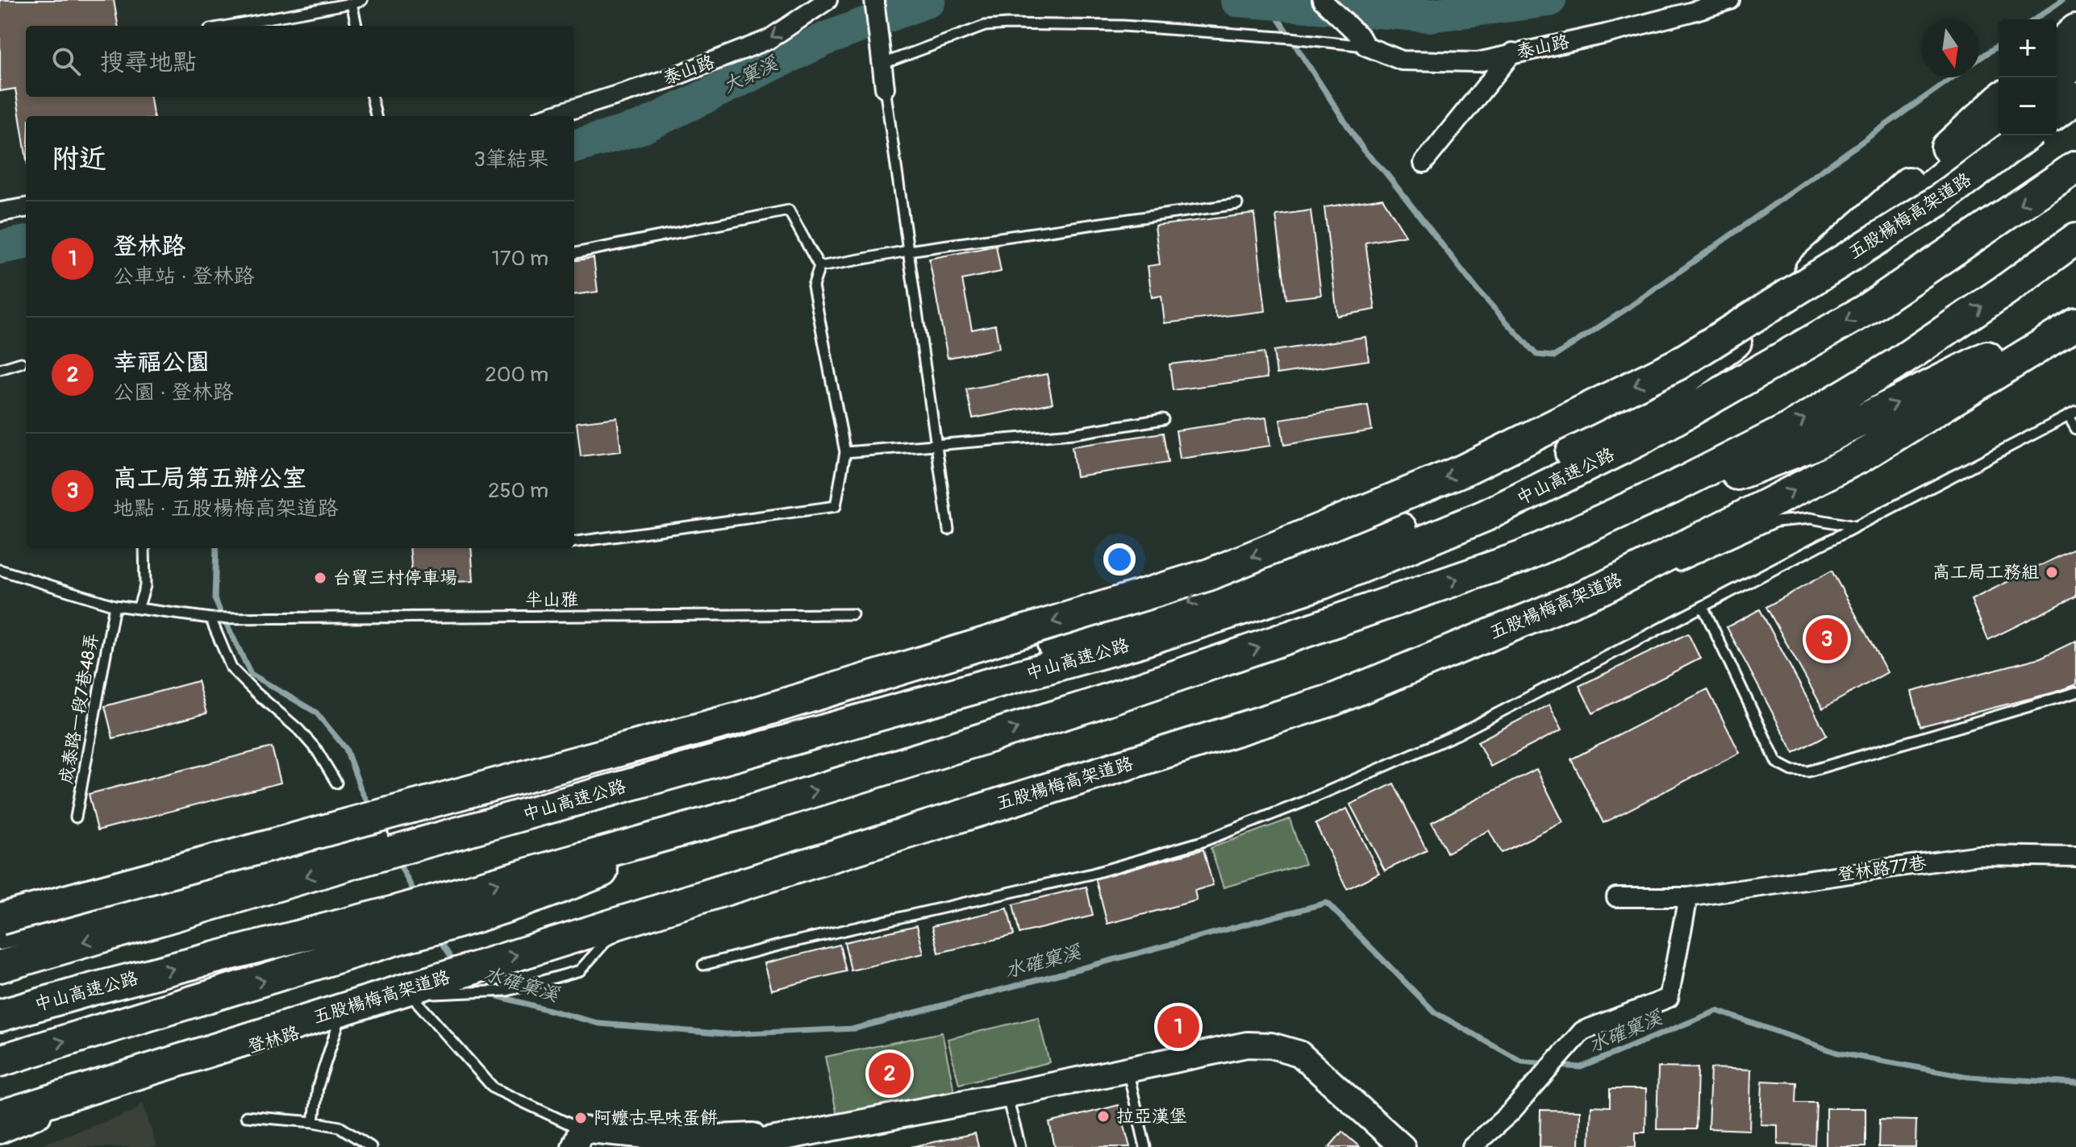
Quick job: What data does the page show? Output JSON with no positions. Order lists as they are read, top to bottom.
{
  "streets": {
    "highway": ["五股楊梅高架道路", "中山高速公路"],
    "street": ["泰山路", "登林路77巷", "登林路"],
    "lane": ["半山雅", "成泰路一段7巷48弄"]
  },
  "crossings": [
    ["半山雅", "成泰路一段7巷48弄"]
  ],
  "one_way": ["泰山路"],
  "water": ["大窠溪", "水確窠溪"],
  "places": [
    "高工局工務組",
    "台貿三村停車場",
    "拉亞漢堡",
    "阿嬤古早味蛋餅"
  ],
  "north": "bottom",
  "page": {
    "map_buttons": ["+", "−"],
    "search": "搜尋地點",
    "heading": ["附近", "3筆結果"],
    "list": [
      {
        "mark": "1",
        "name": "登林路",
        "note": "公車站 · 登林路",
        "value": "170 m"
      },
      {
        "mark": "2",
        "name": "幸福公園",
        "note": "公園 · 登林路",
        "value": "200 m"
      },
      {
        "mark": "3",
        "name": "高工局第五辦公室",
        "note": "地點 · 五股楊梅高架道路",
        "value": "250 m"
      }
    ],
    "pins": ["3", "1", "2"]
  }
}
